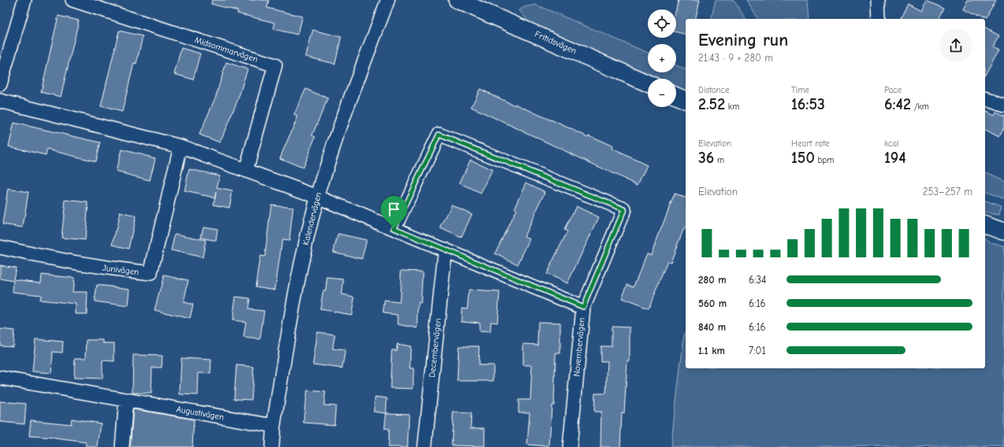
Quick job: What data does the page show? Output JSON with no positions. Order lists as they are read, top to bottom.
{
  "streets": {
    "street": [
      "Fritidsvägen",
      "Midsommarvägen",
      "Kalendervägen",
      "Junivägen",
      "Novembervägen",
      "Decembervägen",
      "Augustivägen"
    ]
  },
  "crossings": [
    ["Kalendervägen", "Novembervägen"],
    ["Kalendervägen", "Augustivägen"],
    ["Novembervägen", "Decembervägen"]
  ],
  "page": {
    "map_buttons": ["+", "−"],
    "heading": ["Evening run", "21:43 · 9 × 280 m"],
    "stats": [
      ["Distance", "2.52 km"],
      ["Time", "16:53"],
      ["Pace", "6:42 /km"],
      ["Elevation", "36 m"],
      ["Heart rate", "150 bpm"],
      ["kcal", "194"]
    ],
    "chart": ["Elevation", "253–257 m"],
    "list": [
      {
        "name": "280 m",
        "note": "6:34"
      },
      {
        "name": "560 m",
        "note": "6:16"
      },
      {
        "name": "840 m",
        "note": "6:16"
      },
      {
        "name": "1.1 km",
        "note": "7:01"
      }
    ]
  }
}
